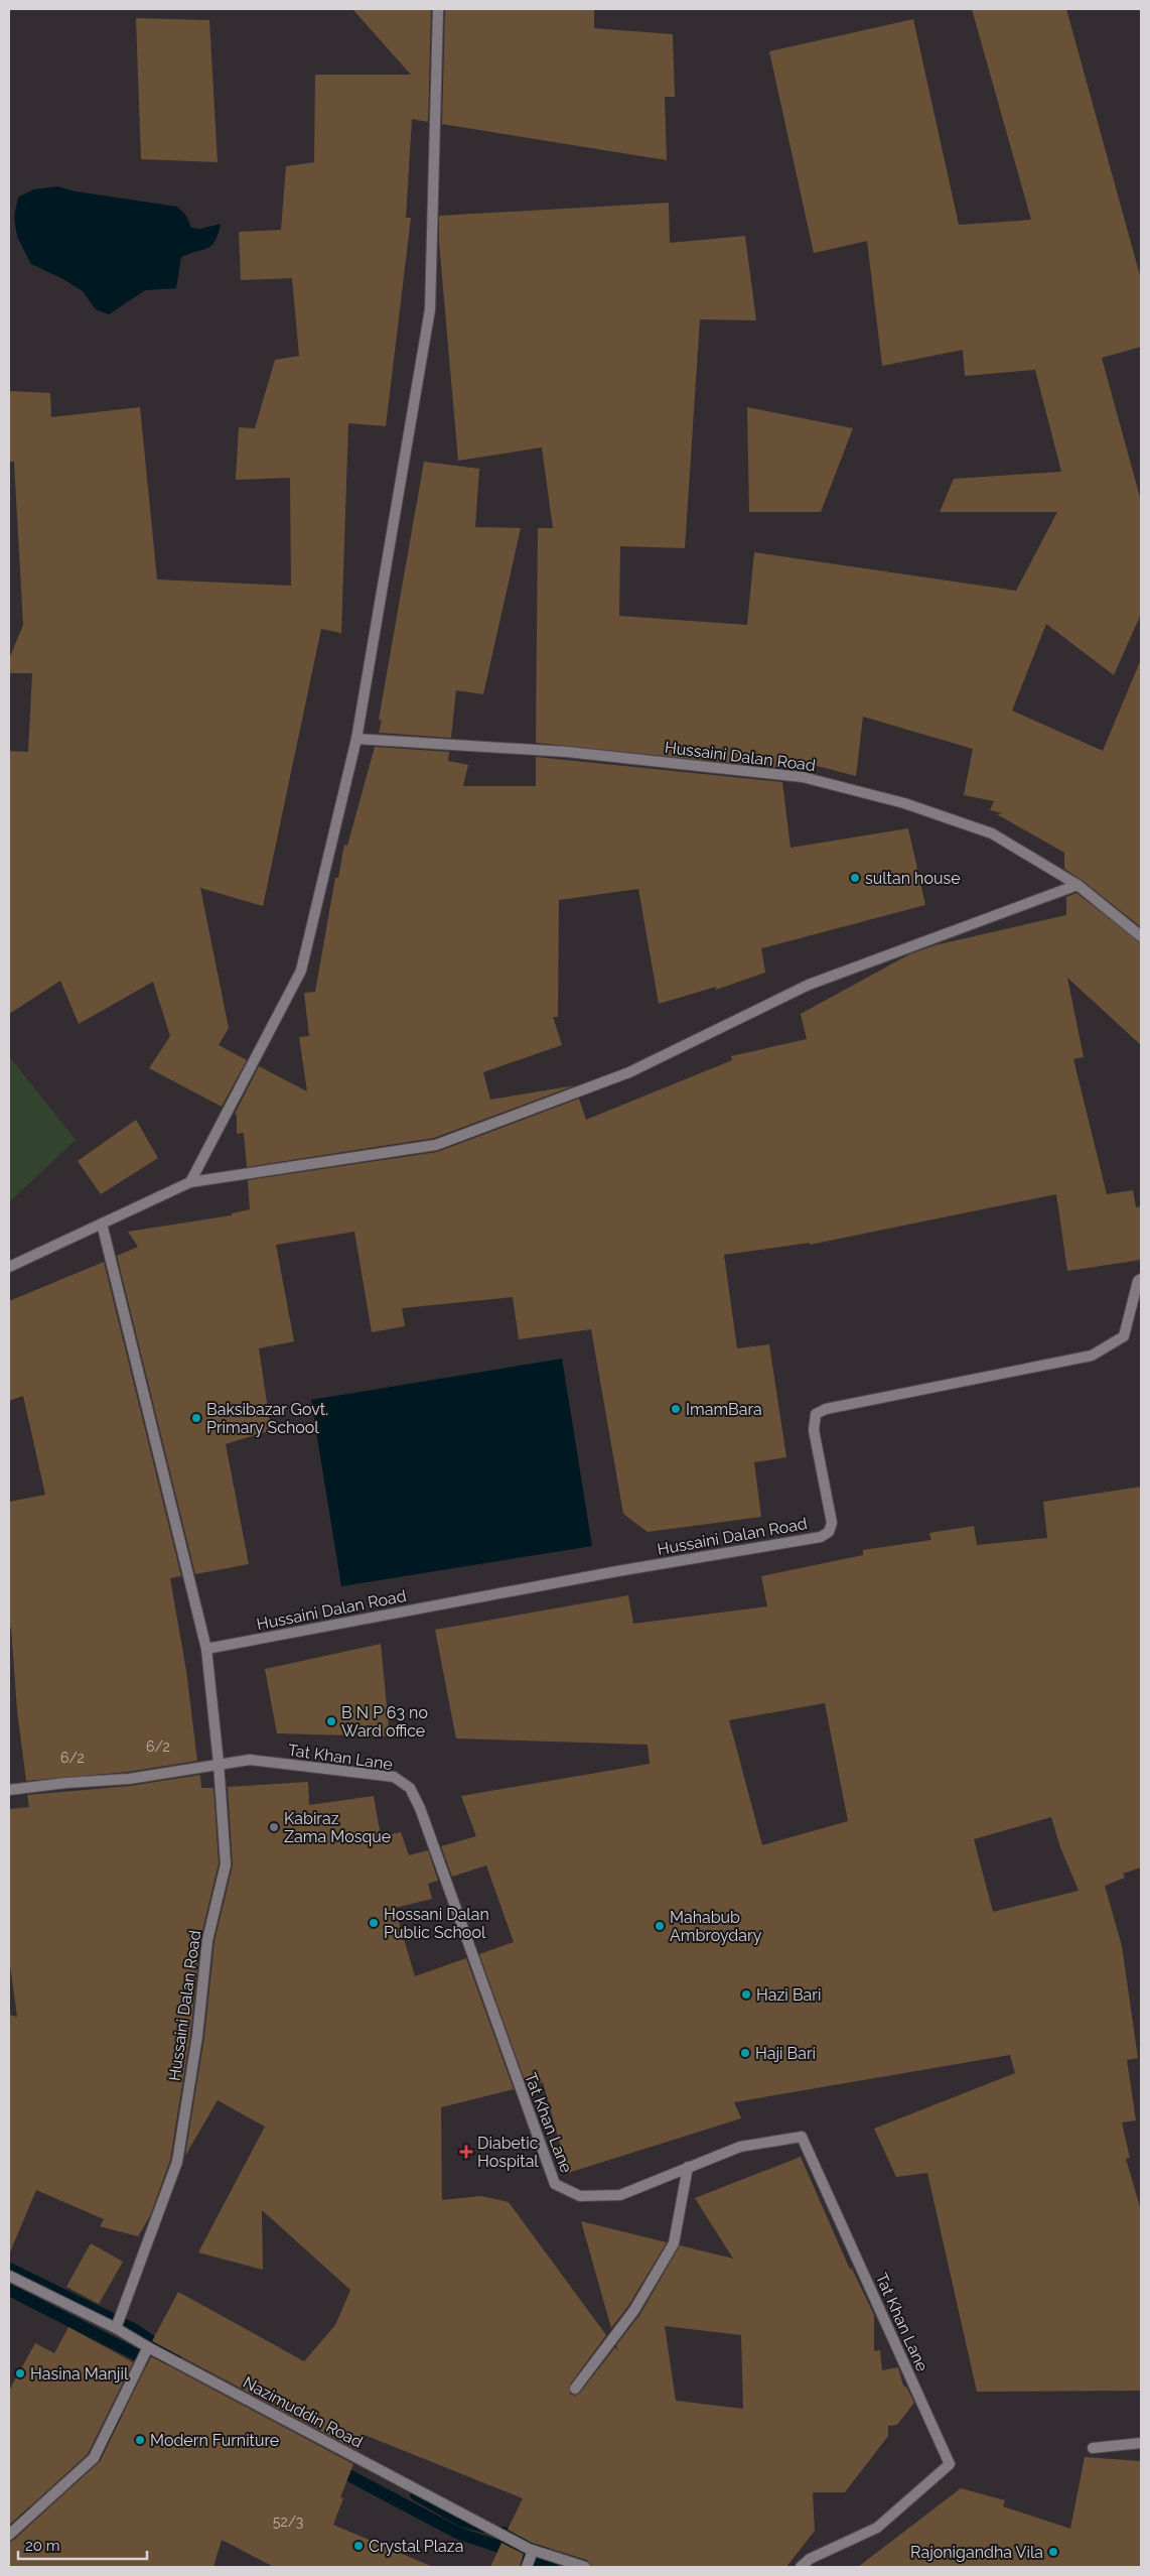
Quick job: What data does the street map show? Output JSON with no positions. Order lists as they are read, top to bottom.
{
  "streets": {
    "street": ["Hussaini Dalan Road", "Tat Khan Lane", "Nazimuddin Road"]
  },
  "crossings": [
    ["Hussaini Dalan Road", "Tat Khan Lane"],
    ["Hussaini Dalan Road", "Nazimuddin Road"]
  ],
  "places": {
    "other": [
      "sultan house",
      "ImamBara",
      "Baksibazar Govt. Primary School",
      "B N P 63 no Ward office",
      "Kabiraz Zama Mosque",
      "Hossani Dalan Public School",
      "Mahabub Ambroydary",
      "Hazi Bari",
      "Haji Bari",
      "Hasina Manjil",
      "Modern Furniture",
      "Crystal Plaza",
      "Rajonigandha Vila"
    ],
    "health": ["Diabetic Hospital"]
  },
  "house_numbers": ["6/2", "6/2", "52/3"],
  "scale_bar": "20 m"
}
